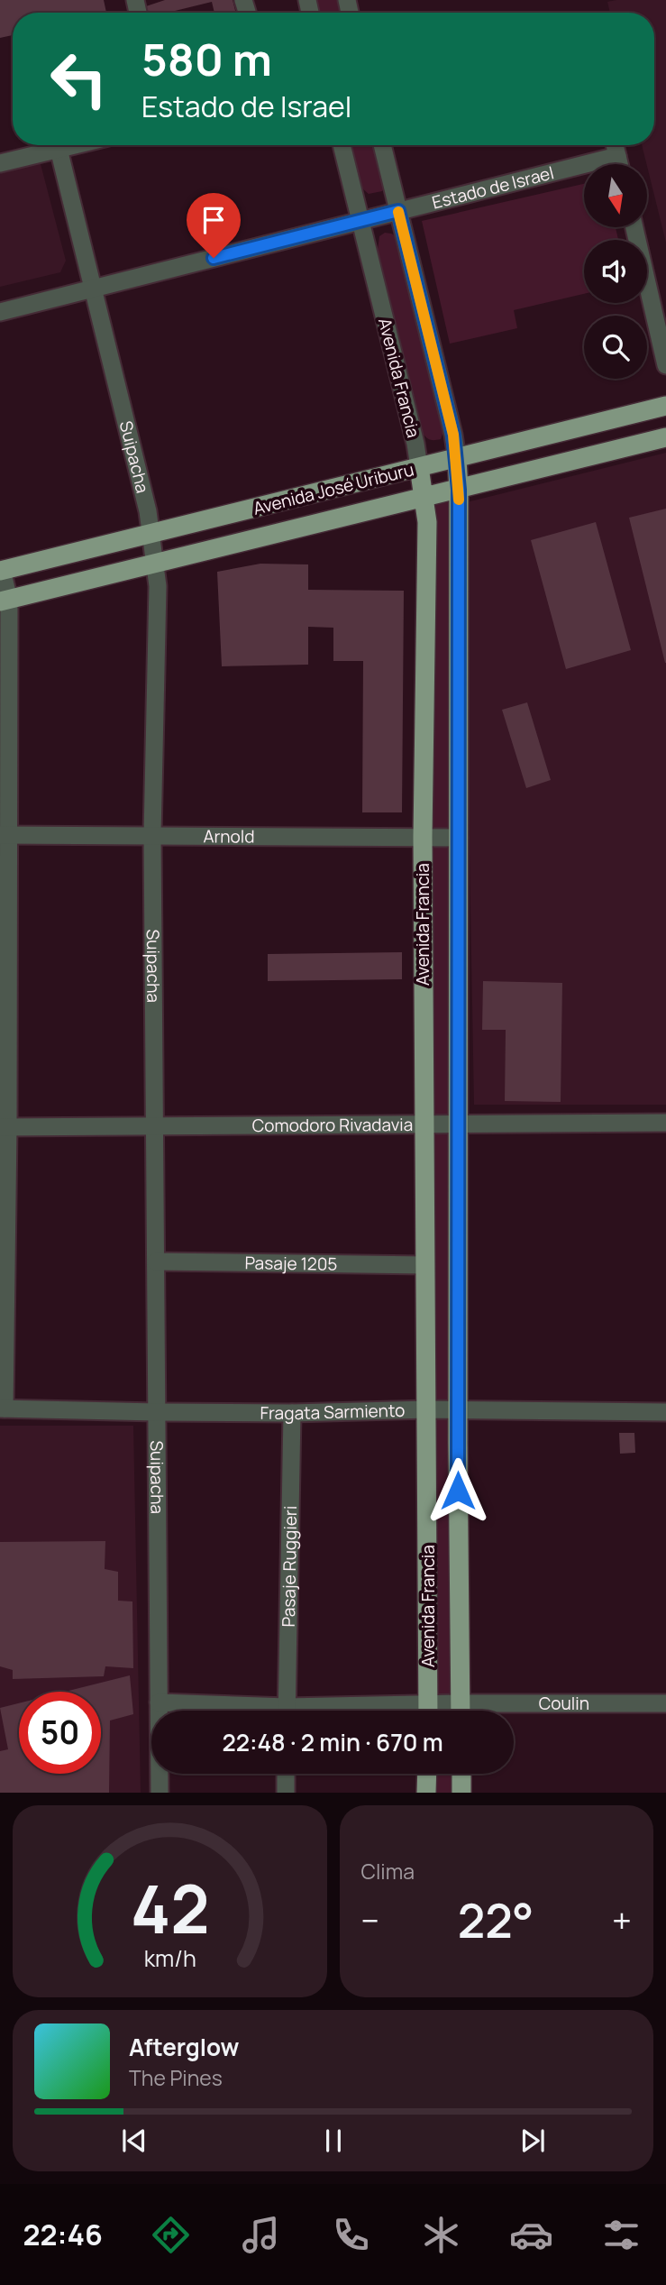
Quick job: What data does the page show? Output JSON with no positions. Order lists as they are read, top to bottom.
{
  "streets": {
    "main road": ["Avenida Francia", "Avenida José Uriburu"],
    "street": [
      "Estado de Israel",
      "Suipacha",
      "Arnold",
      "Comodoro Rivadavia",
      "Pasaje 1205",
      "Fragata Sarmiento",
      "Pasaje Ruggieri",
      "Coulin"
    ]
  },
  "crossings": [
    ["Estado de Israel", "Avenida Francia"],
    ["Estado de Israel", "Suipacha"],
    ["Avenida Francia", "Avenida José Uriburu"],
    ["Avenida Francia", "Arnold"],
    ["Avenida Francia", "Comodoro Rivadavia"],
    ["Avenida Francia", "Pasaje 1205"],
    ["Avenida Francia", "Fragata Sarmiento"],
    ["Suipacha", "Avenida José Uriburu"],
    ["Suipacha", "Arnold"],
    ["Suipacha", "Comodoro Rivadavia"],
    ["Suipacha", "Pasaje 1205"],
    ["Suipacha", "Fragata Sarmiento"],
    ["Suipacha", "Coulin"],
    ["Fragata Sarmiento", "Pasaje Ruggieri"]
  ],
  "north": "bottom",
  "page": {
    "turn": ["580 m", "Estado de Israel"],
    "limit": "50",
    "trip": "22:48 · 2 min · 670 m",
    "tile": "Clima",
    "heat": ["−", "22°", "+"],
    "song": ["Afterglow", "The Pines"],
    "tabs": "22:46",
    "gauge": ["42", "km/h"]
  }
}
